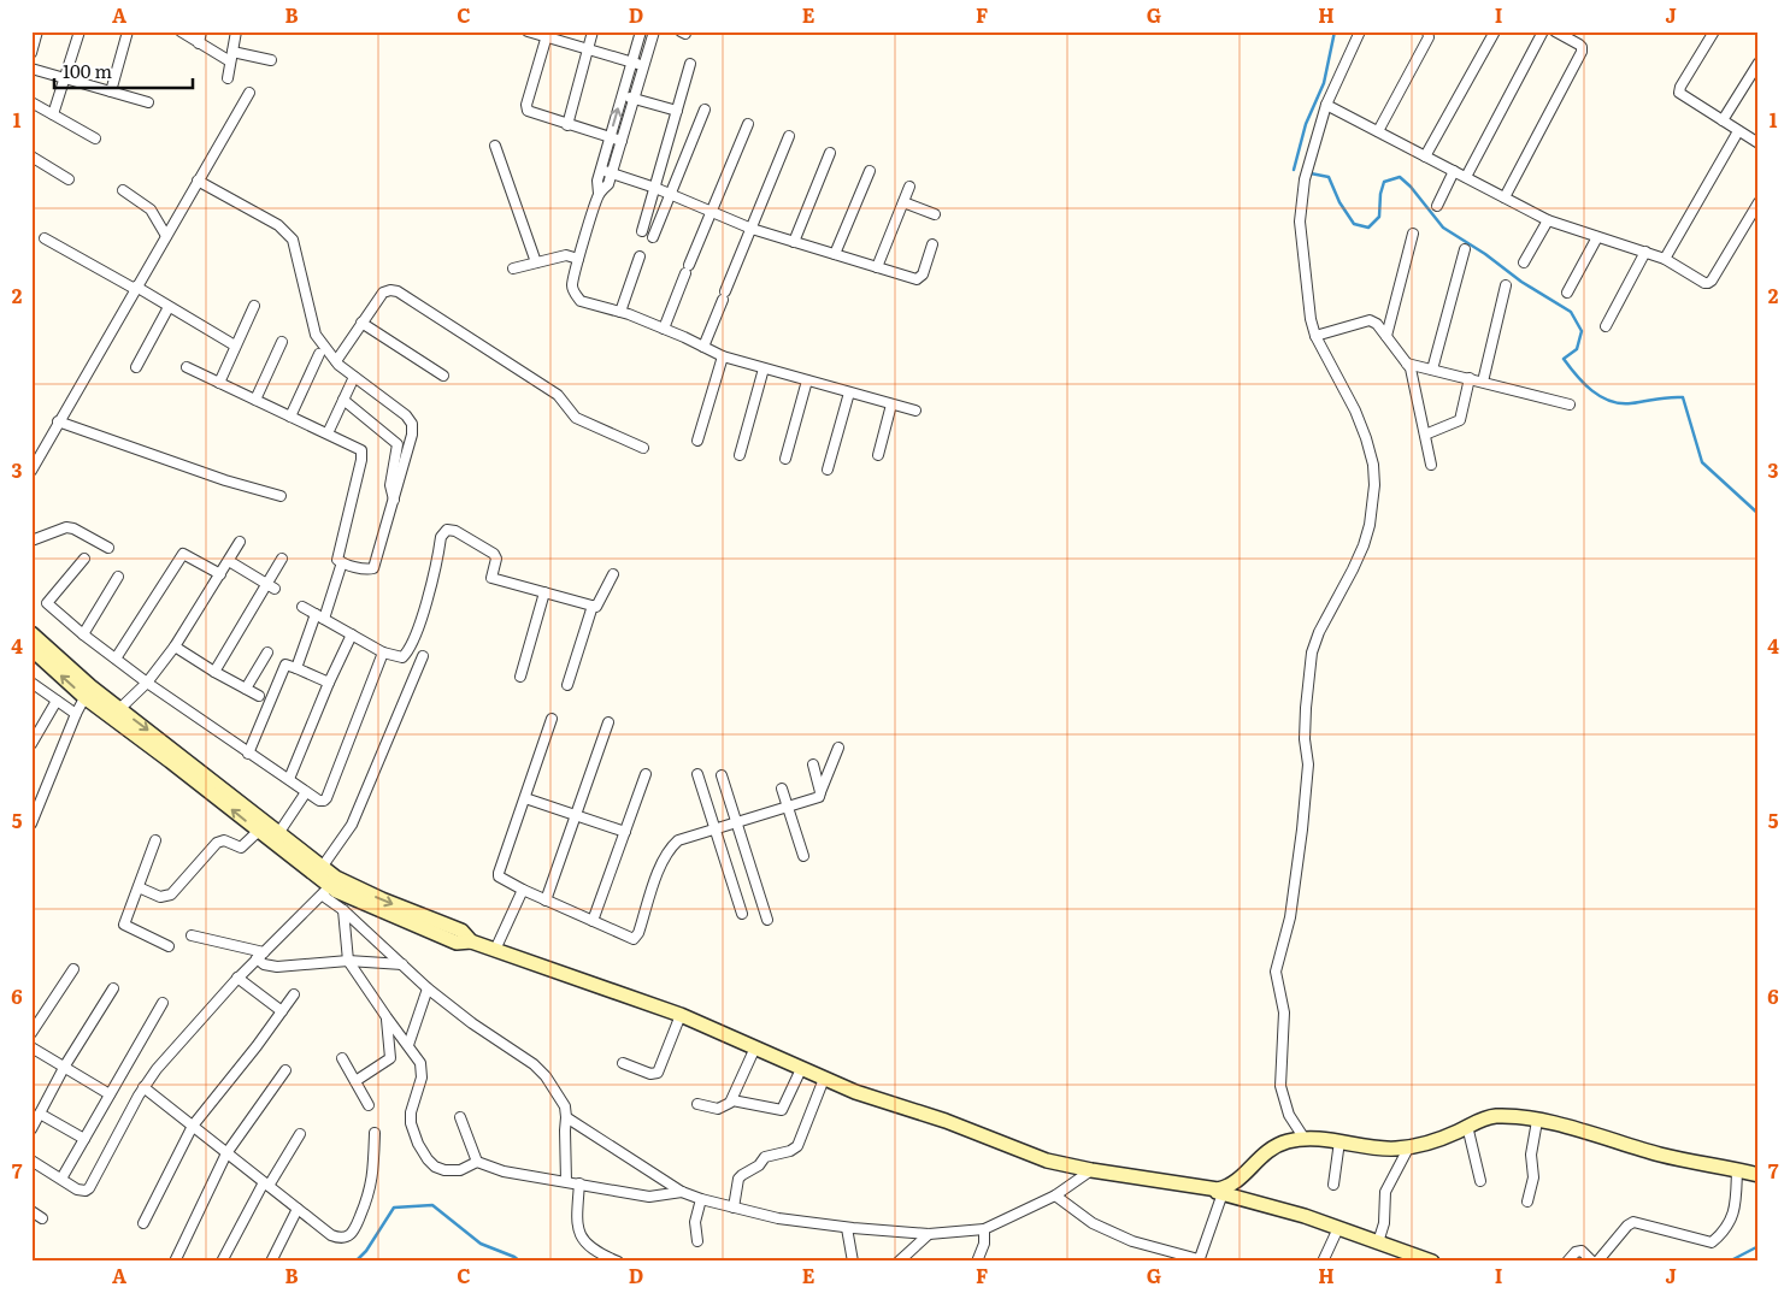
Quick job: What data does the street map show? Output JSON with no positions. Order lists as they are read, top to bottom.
{
  "scale_bar": "100 m",
  "grid": {
    "columns": [
      "A",
      "B",
      "C",
      "D",
      "E",
      "F",
      "G",
      "H",
      "I",
      "J"
    ],
    "rows": [
      "1",
      "2",
      "3",
      "4",
      "5",
      "6",
      "7"
    ]
  }
}
